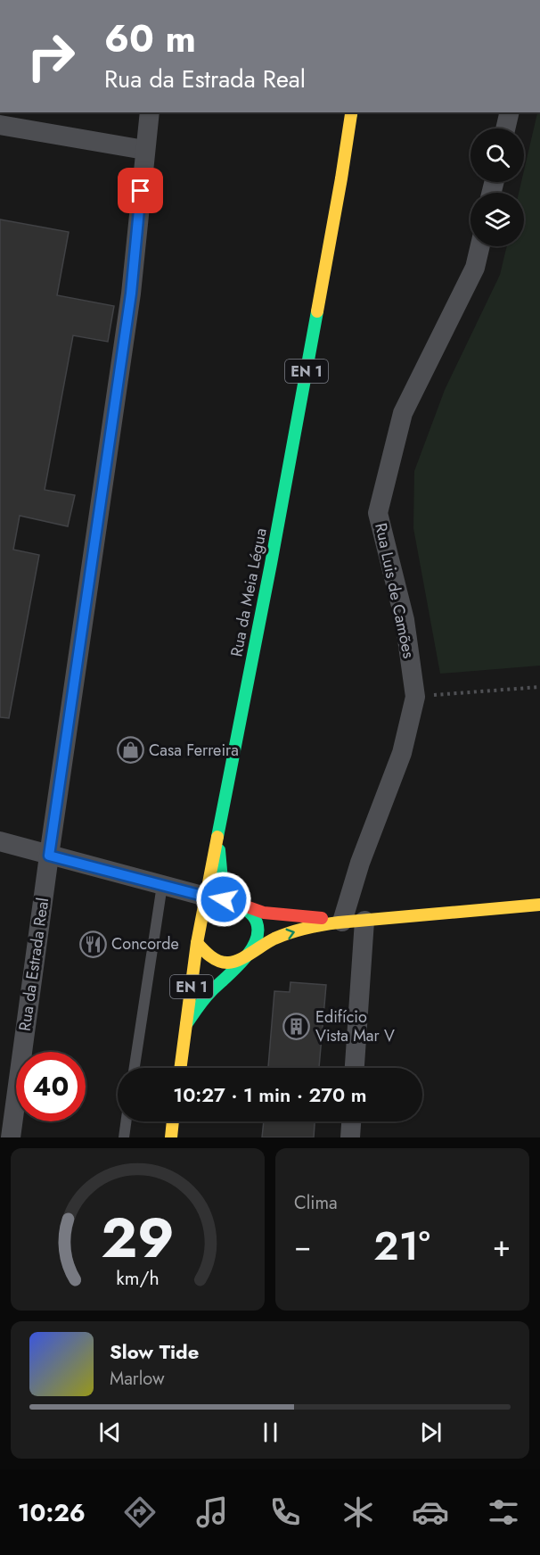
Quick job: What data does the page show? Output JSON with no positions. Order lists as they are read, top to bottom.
{
  "streets": {
    "main road": ["EN 1", "Rua da Meia Légua"],
    "street": ["Rua Luis de Camões", "Rua da Estrada Real"]
  },
  "places": {
    "shop": ["Casa Ferreira"],
    "restaurant": ["Concorde"],
    "building": ["Edifício Vista Mar V"]
  },
  "page": {
    "turn": ["60 m", "Rua da Estrada Real"],
    "limit": "40",
    "trip": "10:27 · 1 min · 270 m",
    "tile": "Clima",
    "heat": ["−", "21°", "+"],
    "song": ["Slow Tide", "Marlow"],
    "tabs": "10:26",
    "gauge": ["29", "km/h"]
  }
}
